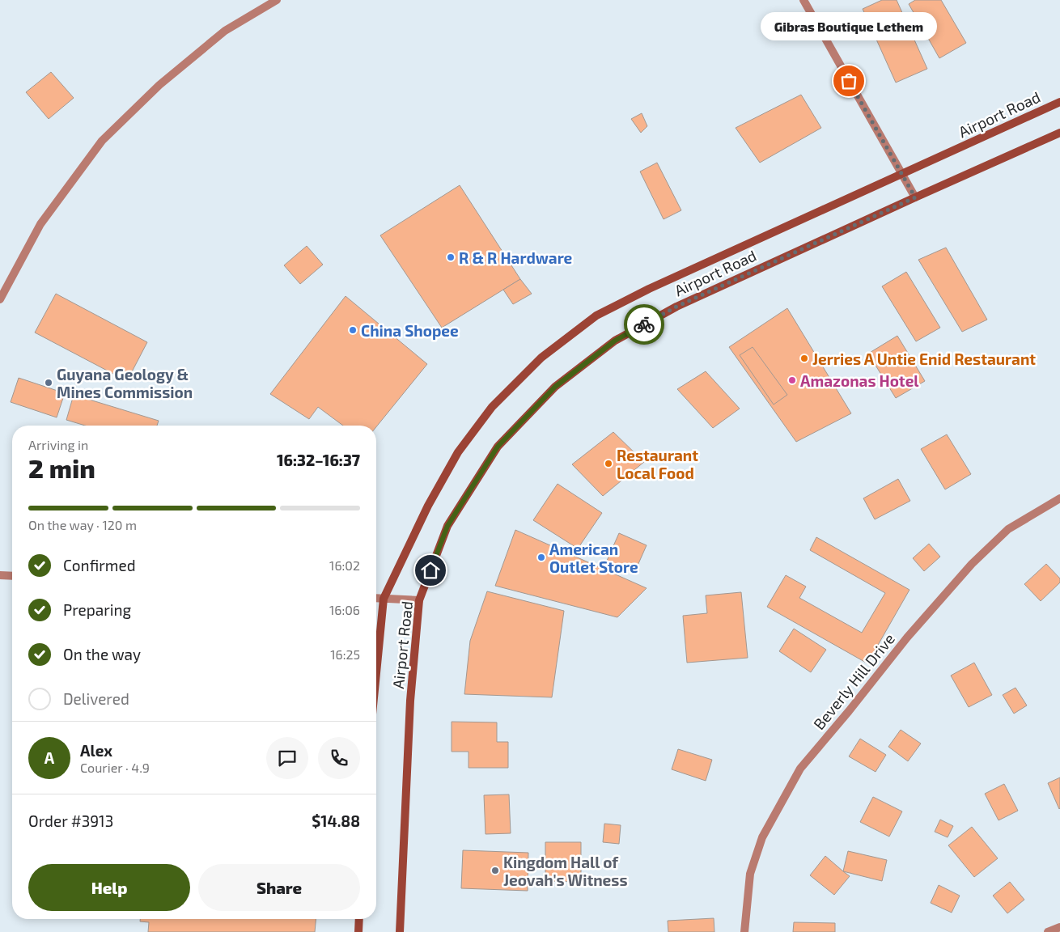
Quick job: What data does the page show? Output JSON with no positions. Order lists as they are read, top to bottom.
{
  "streets": {
    "street": ["Airport Road", "Beverly Hill Drive"]
  },
  "places": [
    "Gibras Boutique Lethem",
    "R & R Hardware",
    "China Shopee",
    "Jerries A Untie Enid Restaurant",
    "Amazonas Hotel",
    "Guyana Geology & Mines Commission",
    "Restaurant Local Food",
    "American Outlet Store",
    "Kingdom Hall of Jeovah's Witness"
  ],
  "page": {
    "bubble": "Gibras Boutique Lethem",
    "heading": ["2 min", "Arriving in", "16:32–16:37"],
    "panel": [
      "Alex",
      "Courier · 4.9",
      "Order #3913",
      "$14.88"
    ],
    "bar": "On the way · 120 m",
    "list": [
      ["Confirmed", "16:02"],
      ["Preparing", "16:06"],
      ["On the way", "16:25"],
      "Delivered"
    ],
    "round": "A",
    "buttons": ["Help", "Share"]
  }
}
